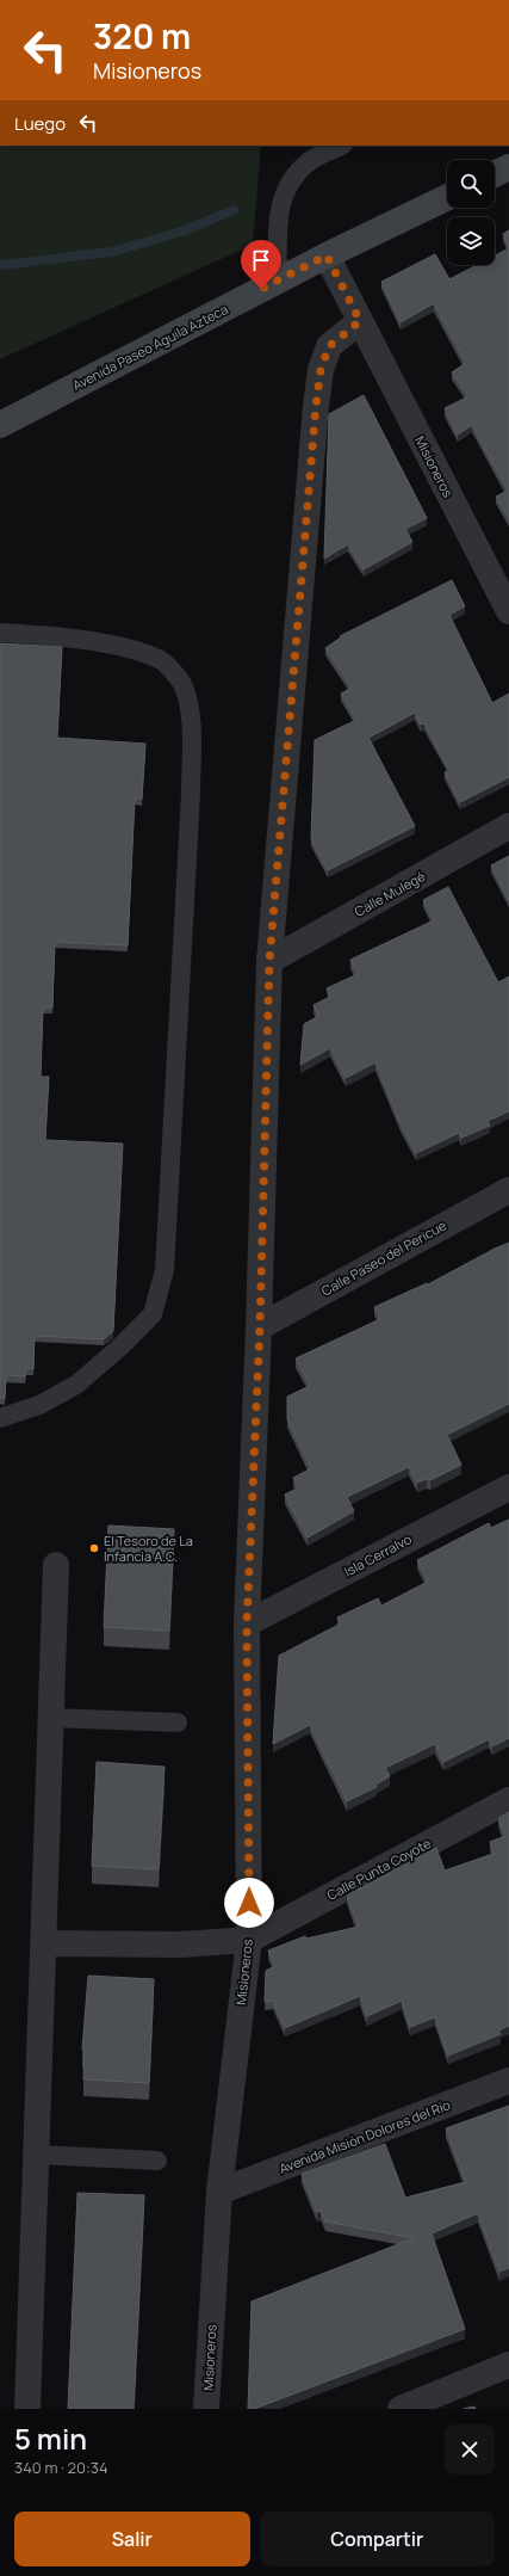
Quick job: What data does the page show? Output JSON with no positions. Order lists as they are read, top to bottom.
{
  "streets": {
    "main road": ["Avenida Paseo Aguila Azteca"],
    "street": [
      "Misioneros",
      "Calle Mulegé",
      "Calle Paseo del Pericue",
      "Isla Cerralvo",
      "Calle Punta Coyote",
      "Avenida Misión Dolores del Río"
    ]
  },
  "crossings": [
    ["Avenida Paseo Aguila Azteca", "Misioneros"],
    ["Misioneros", "Calle Mulegé"],
    ["Misioneros", "Calle Paseo del Pericue"],
    ["Misioneros", "Isla Cerralvo"],
    ["Misioneros", "Calle Punta Coyote"],
    ["Misioneros", "Avenida Misión Dolores del Río"]
  ],
  "places": ["El Tesoro de La Infancia A.C."],
  "page": {
    "turn": ["320 m", "Misioneros"],
    "then": "Luego",
    "heading": ["5 min", "340 m · 20:34"],
    "buttons": ["Salir", "Compartir"]
  }
}
